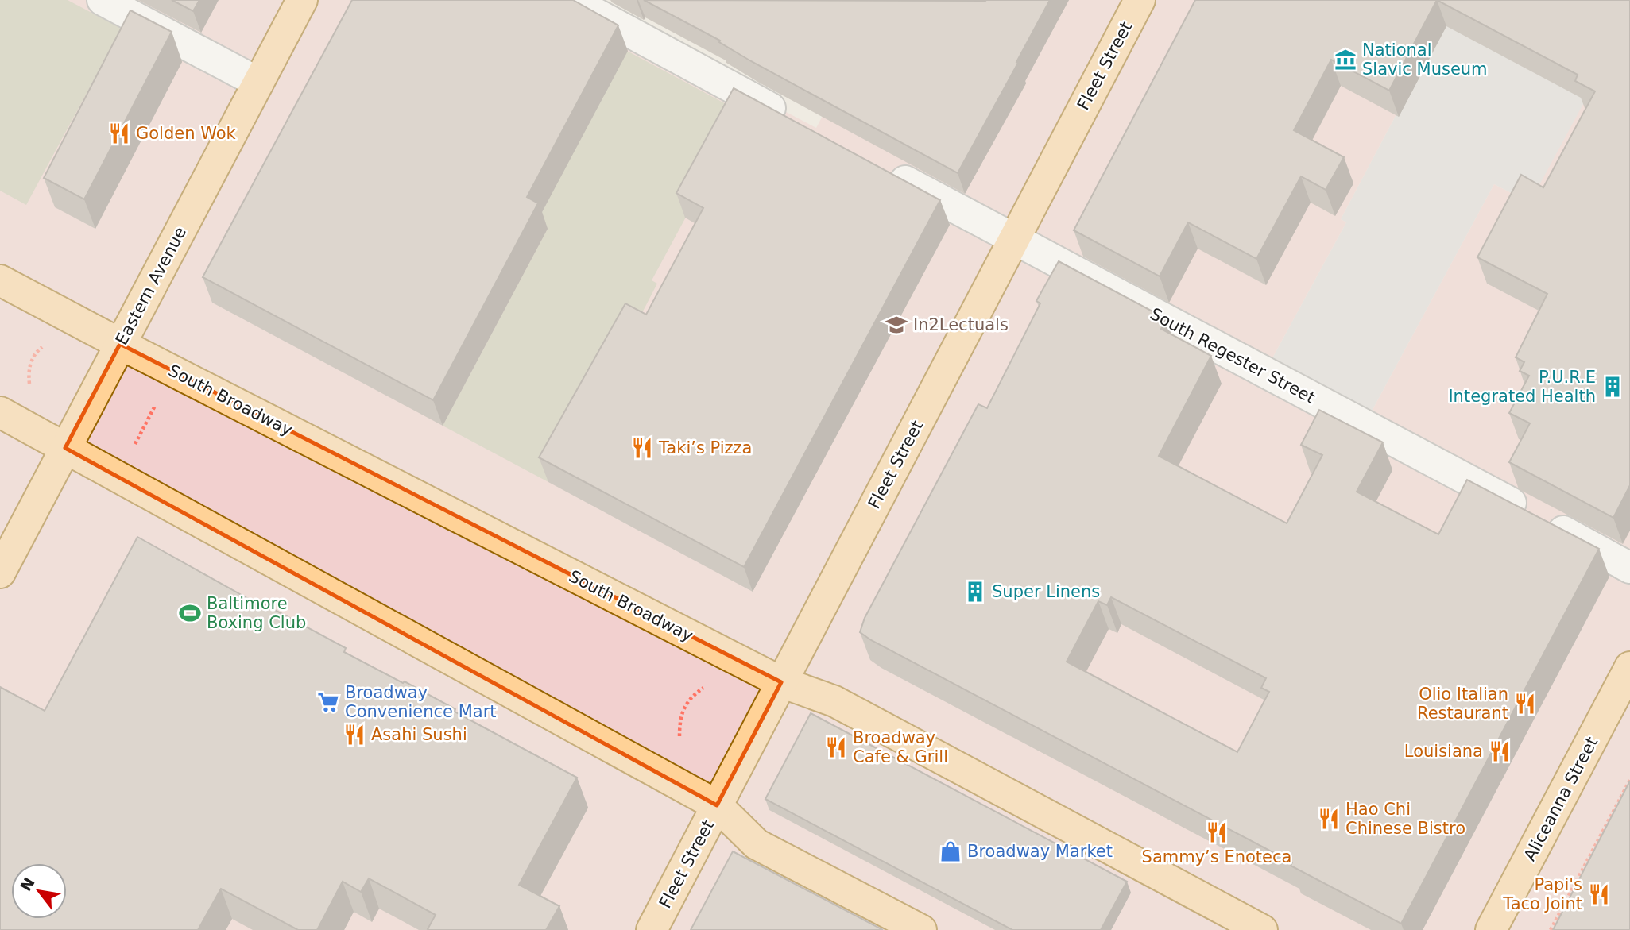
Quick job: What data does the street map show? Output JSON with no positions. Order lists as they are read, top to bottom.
{
  "streets": {
    "main road": [
      "Fleet Street",
      "Eastern Avenue",
      "South Broadway",
      "Aliceanna Street"
    ],
    "lane": ["South Regester Street"]
  },
  "crossings": [
    ["Fleet Street", "South Regester Street"],
    ["Fleet Street", "South Broadway"],
    ["Eastern Avenue", "South Broadway"]
  ],
  "places": {
    "museum": ["National Slavic Museum"],
    "restaurant": [
      "Golden Wok",
      "Taki’s Pizza",
      "Olio Italian Restaurant",
      "Asahi Sushi",
      "Broadway Cafe & Grill",
      "Louisiana",
      "Hao Chi Chinese Bistro",
      "Sammy’s Enoteca",
      "Papi's Taco Joint"
    ],
    "school or university": ["In2Lectuals"],
    "building": ["P.U.R.E Integrated Health", "Super Linens"],
    "sports": ["Baltimore Boxing Club"],
    "supermarket": ["Broadway Convenience Mart"],
    "shop": ["Broadway Market"]
  },
  "north": "top left"
}
